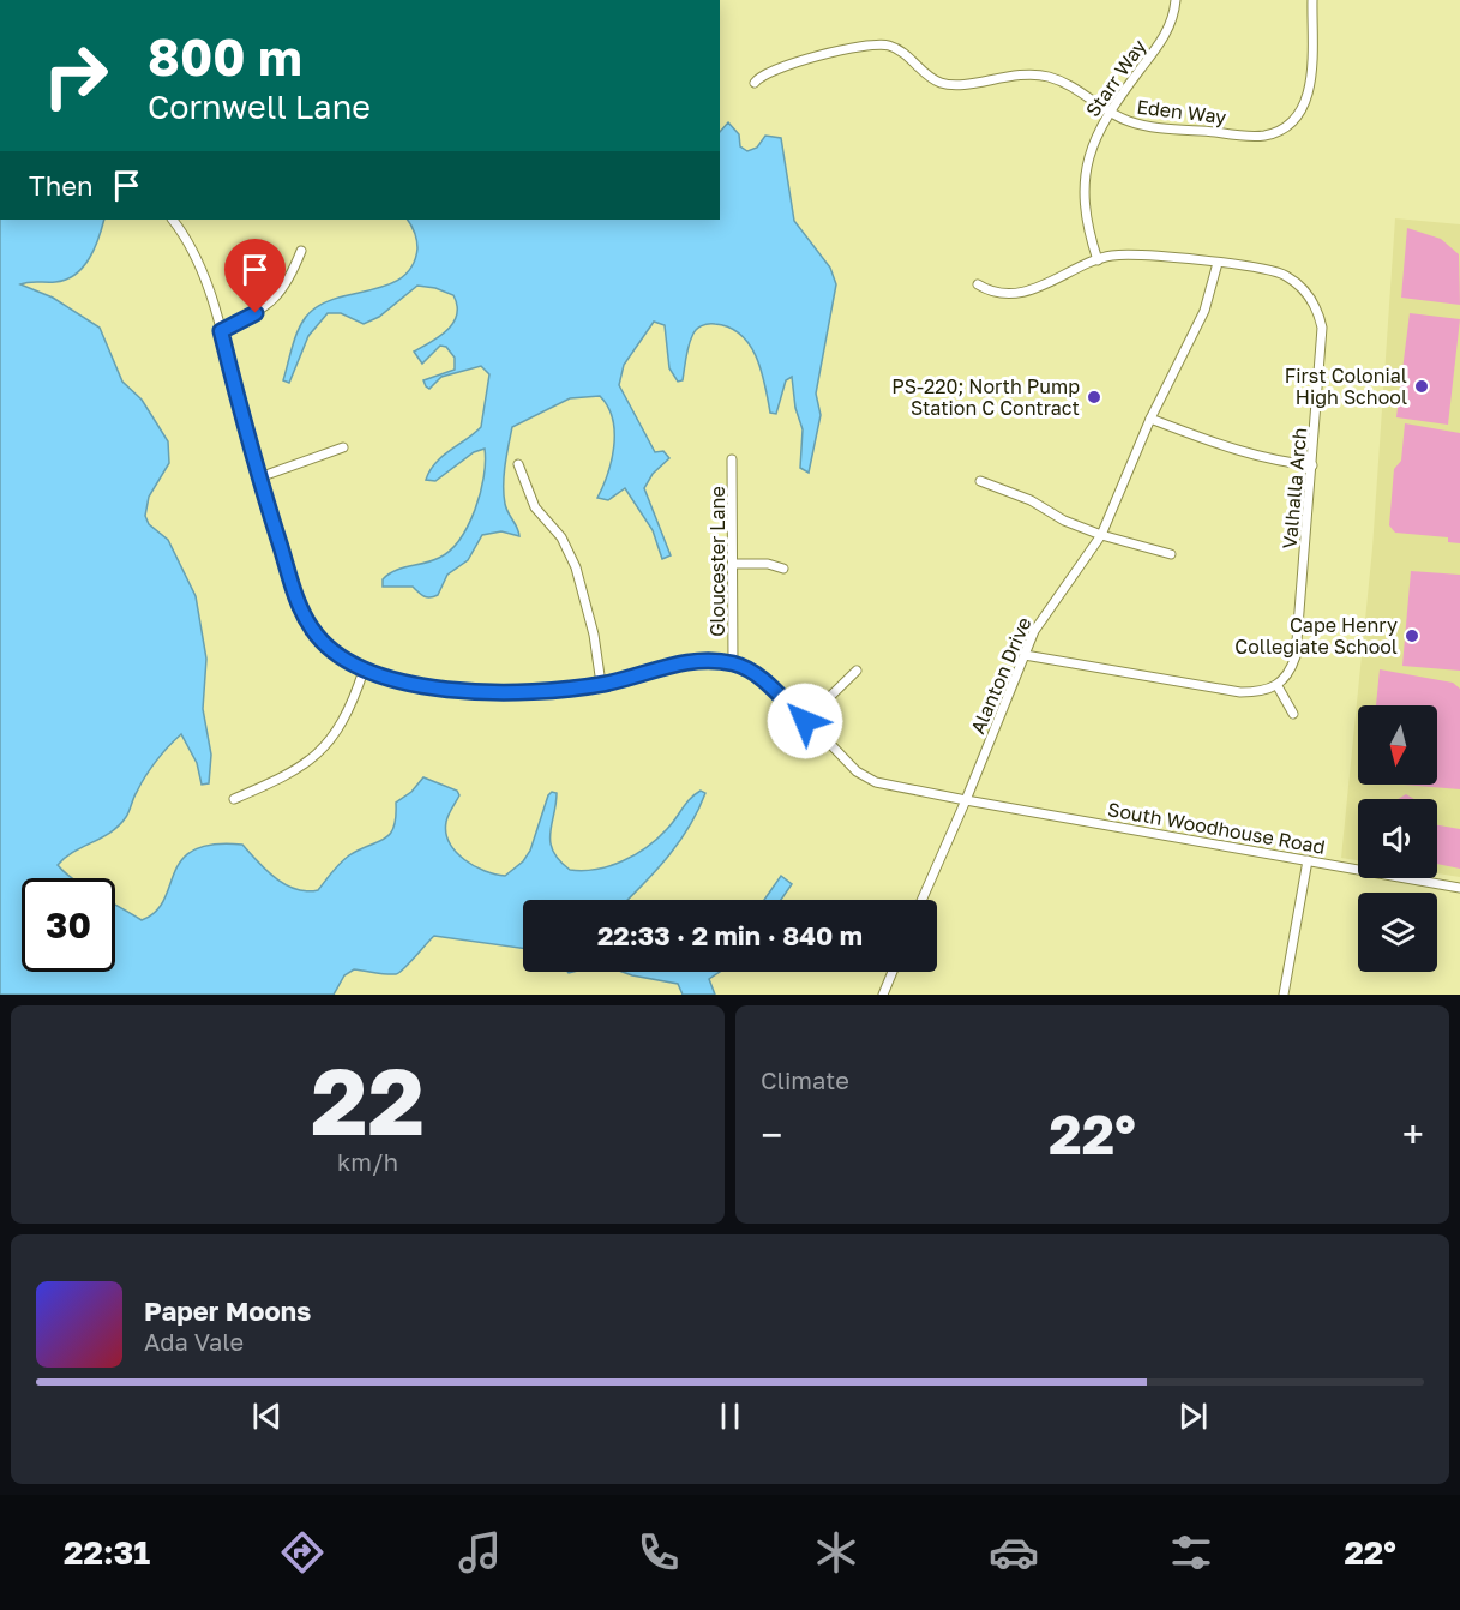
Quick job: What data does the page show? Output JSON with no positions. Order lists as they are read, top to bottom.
{
  "streets": {
    "street": [
      "Starr Way",
      "Eden Way",
      "Valhalla Arch",
      "Gloucester Lane",
      "Alanton Drive",
      "South Woodhouse Road"
    ]
  },
  "crossings": [
    ["Starr Way", "Eden Way"],
    ["Starr Way", "Valhalla Arch"],
    ["Valhalla Arch", "Alanton Drive"],
    ["Gloucester Lane", "South Woodhouse Road"],
    ["Alanton Drive", "South Woodhouse Road"]
  ],
  "places": ["First Colonial High School", "PS-220; North Pump Station C Contract", "Cape Henry Collegiate School"],
  "north": "bottom",
  "page": {
    "turn": ["800 m", "Cornwell Lane"],
    "then": "Then",
    "limit": "30",
    "trip": "22:33 · 2 min · 840 m",
    "tile": [
      ["22", "km/h"],
      "Climate"
    ],
    "heat": ["−", "22°", "+"],
    "song": ["Paper Moons", "Ada Vale"],
    "tabs": ["22:31", "22°"]
  }
}
